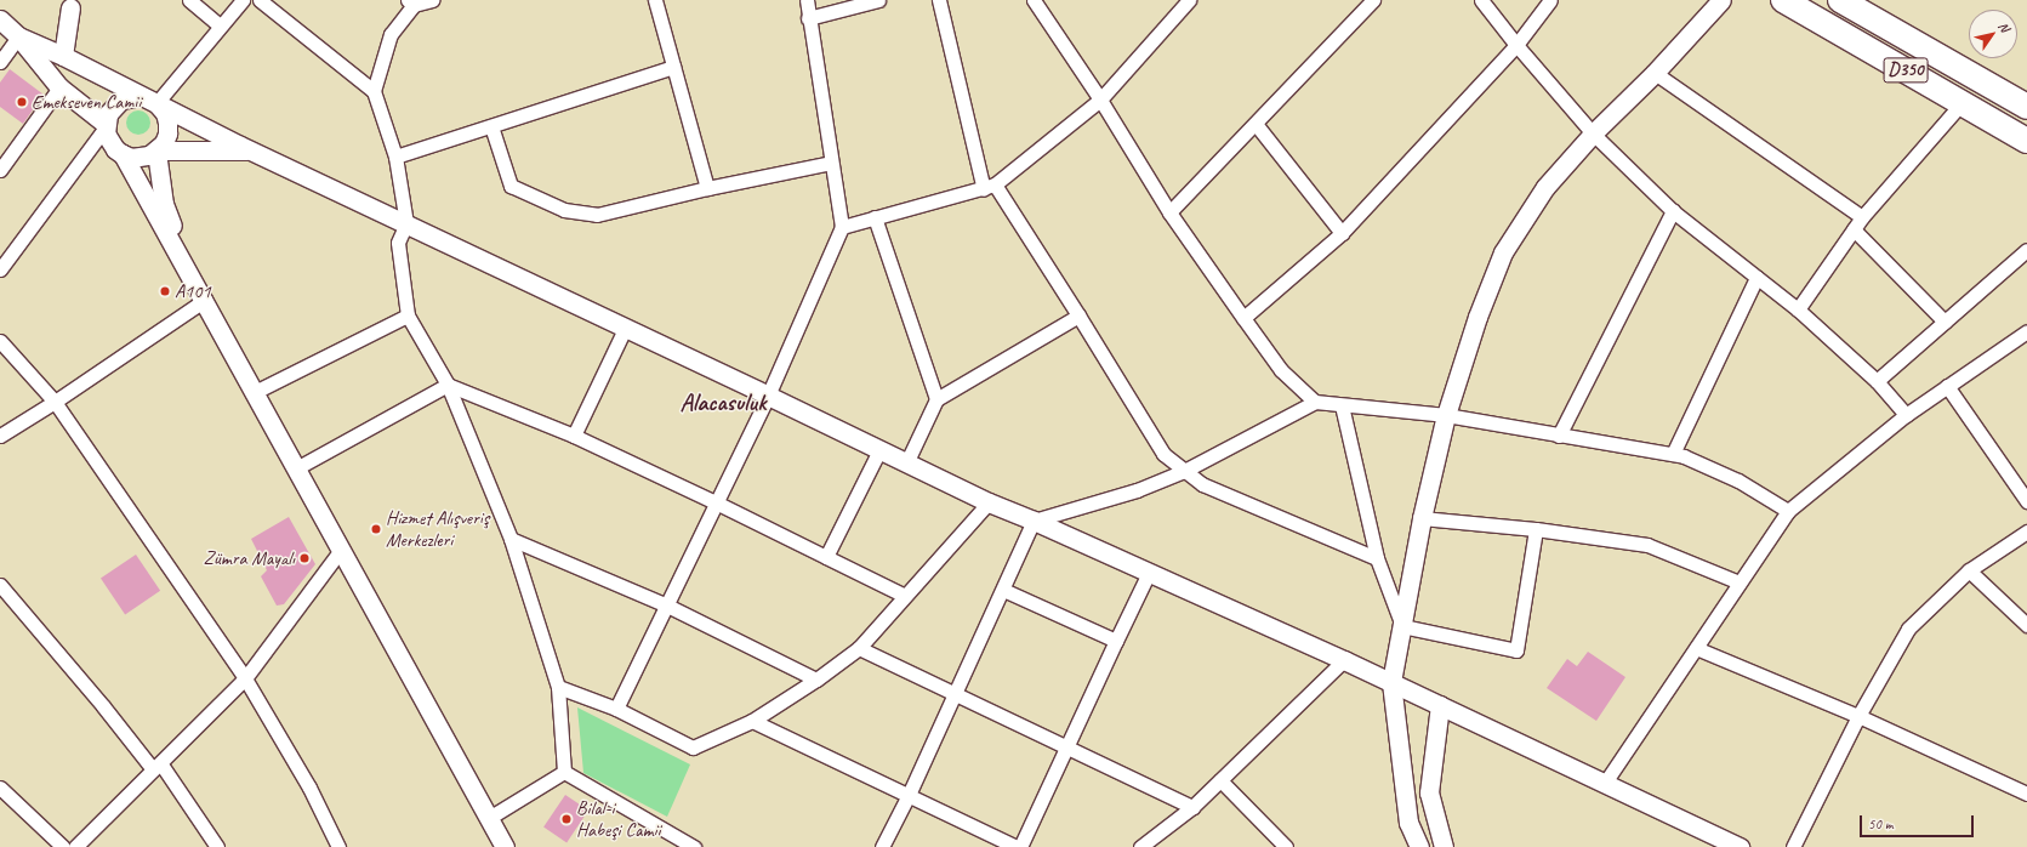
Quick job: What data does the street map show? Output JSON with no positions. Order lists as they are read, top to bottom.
{
  "streets": {
    "highway": ["D350"]
  },
  "districts": ["Alacasuluk"],
  "places": [
    "Emekseven Camii",
    "A101",
    "Hizmet Alışveriş Merkezleri",
    "Zümra Mayalı",
    "Bilal-i Habeşi Camii"
  ],
  "scale_bar": "50 m",
  "north": "top right"
}
